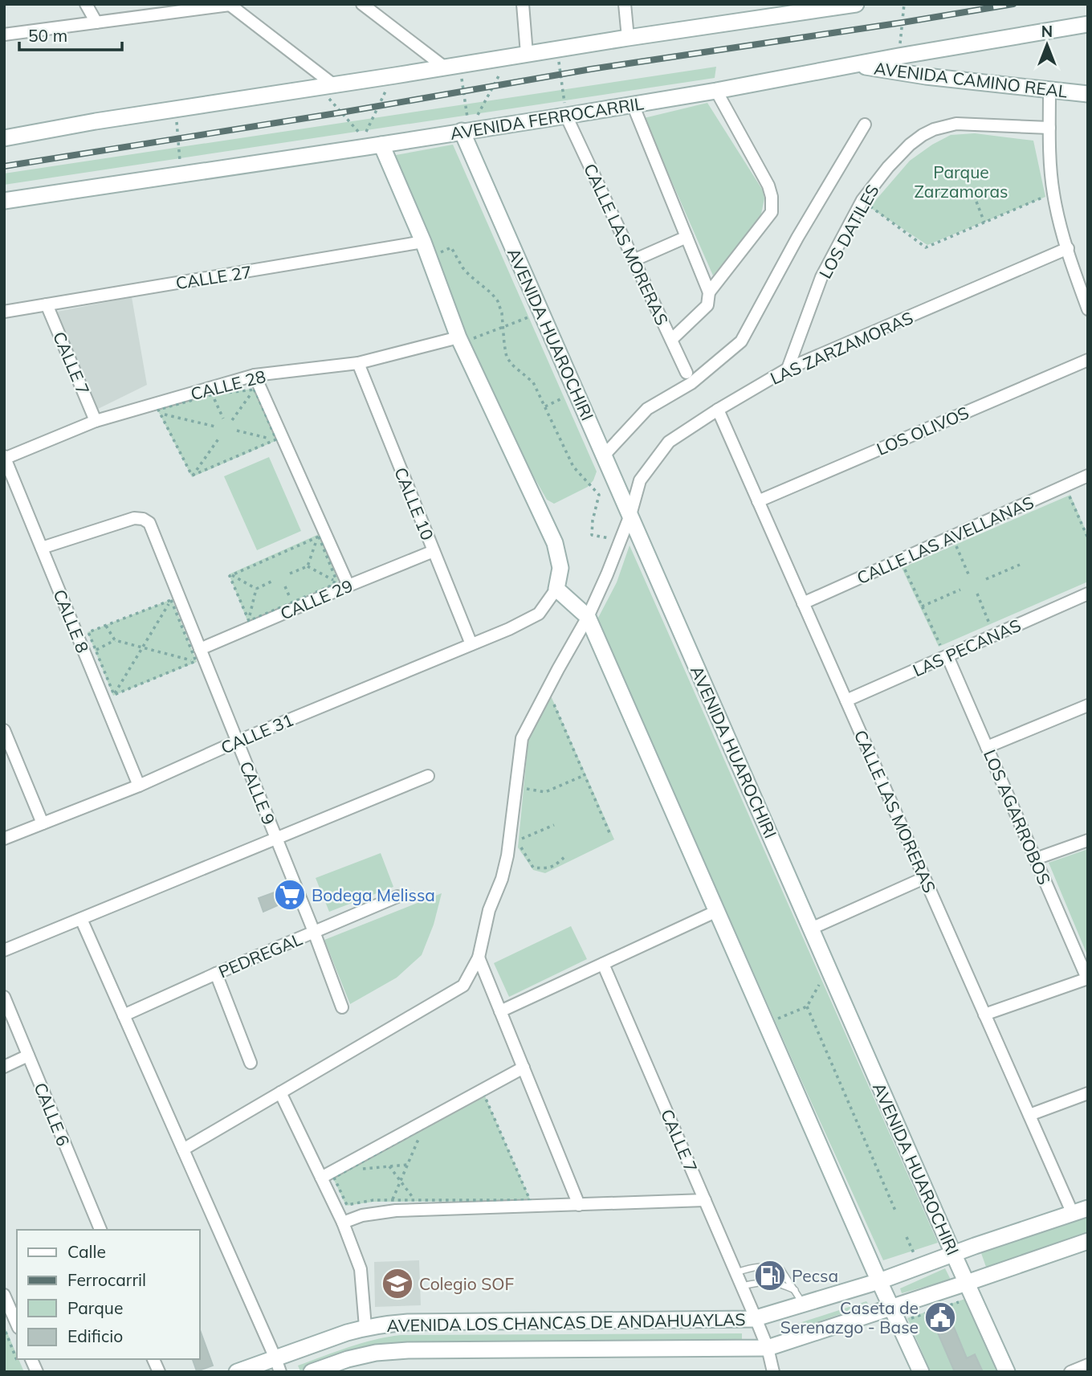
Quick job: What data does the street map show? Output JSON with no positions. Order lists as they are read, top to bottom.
{
  "streets": {
    "street": [
      "AVENIDA CAMINO REAL",
      "AVENIDA FERROCARRIL",
      "LOS DATILES",
      "CALLE LAS MORERAS",
      "CALLE 27",
      "AVENIDA HUAROCHIRI",
      "LAS ZARZAMORAS",
      "CALLE 7",
      "CALLE 28",
      "LOS OLIVOS",
      "CALLE 10",
      "CALLE LAS AVELLANAS",
      "CALLE 29",
      "CALLE 8",
      "LAS PECANAS",
      "CALLE 31",
      "CALLE 9",
      "LOS AGARROBOS",
      "PEDREGAL",
      "CALLE 6",
      "AVENIDA LOS CHANCAS DE ANDAHUAYLAS"
    ]
  },
  "crossings": [
    ["AVENIDA CAMINO REAL", "AVENIDA FERROCARRIL"],
    ["AVENIDA FERROCARRIL", "CALLE LAS MORERAS"],
    ["AVENIDA FERROCARRIL", "AVENIDA HUAROCHIRI"],
    ["LOS DATILES", "LAS ZARZAMORAS"],
    ["CALLE LAS MORERAS", "LAS ZARZAMORAS"],
    ["CALLE LAS MORERAS", "LOS OLIVOS"],
    ["CALLE LAS MORERAS", "CALLE LAS AVELLANAS"],
    ["CALLE LAS MORERAS", "LAS PECANAS"],
    ["CALLE LAS MORERAS", "AVENIDA LOS CHANCAS DE ANDAHUAYLAS"],
    ["CALLE 27", "CALLE 7"],
    ["AVENIDA HUAROCHIRI", "LAS ZARZAMORAS"],
    ["AVENIDA HUAROCHIRI", "AVENIDA LOS CHANCAS DE ANDAHUAYLAS"],
    ["CALLE 7", "CALLE 28"],
    ["CALLE 7", "AVENIDA LOS CHANCAS DE ANDAHUAYLAS"],
    ["CALLE 28", "CALLE 10"],
    ["CALLE 28", "CALLE 8"],
    ["CALLE 10", "CALLE 29"],
    ["CALLE 10", "CALLE 31"],
    ["CALLE 29", "CALLE 9"],
    ["CALLE 8", "CALLE 31"],
    ["CALLE 8", "CALLE 9"],
    ["LAS PECANAS", "LOS AGARROBOS"],
    ["CALLE 31", "CALLE 9"],
    ["CALLE 9", "PEDREGAL"]
  ],
  "parks": ["Parque Zarzamoras"],
  "places": {
    "supermarket": ["Bodega Melissa"],
    "fuel station": ["Pecsa"],
    "school or university": ["Colegio SOF"],
    "public building": ["Caseta de Serenazgo - Base"]
  },
  "legend": [
    "Calle",
    "Ferrocarril",
    "Parque",
    "Edificio"
  ],
  "scale_bar": "50 m",
  "north": "top"
}
